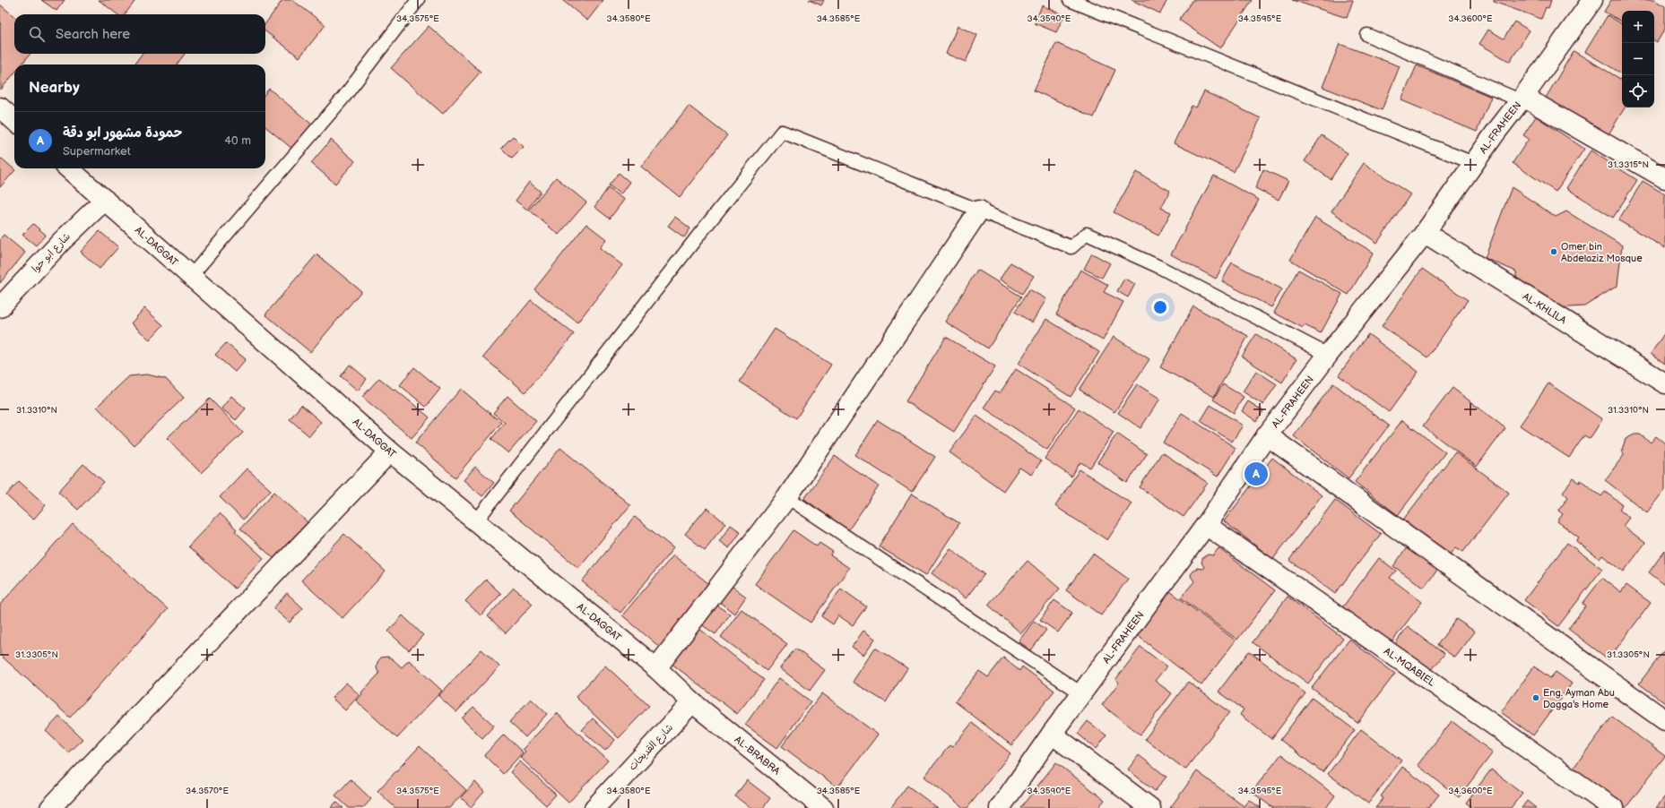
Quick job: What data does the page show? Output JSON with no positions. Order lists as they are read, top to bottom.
{
  "streets": {
    "street": [
      "AL-FRAHEEN",
      "AL-DAGGAT",
      "شارع ابو حوا",
      "AL-KHLILA",
      "AL-MQABIEL",
      "شارع القديحات",
      "AL-BRABRA"
    ]
  },
  "crossings": [
    ["AL-FRAHEEN", "AL-KHLILA"],
    ["AL-FRAHEEN", "AL-MQABIEL"],
    ["AL-DAGGAT", "شارع ابو حوا"],
    ["AL-DAGGAT", "شارع القديحات"],
    ["AL-DAGGAT", "AL-BRABRA"],
    ["شارع القديحات", "AL-BRABRA"]
  ],
  "places": ["Omer bin Abdelaziz Mosque", "Eng. Ayman Abu Dagga's Home"],
  "page": {
    "map_buttons": ["+", "−"],
    "search": "Search here",
    "heading": "Nearby",
    "list": [
      {
        "mark": "A",
        "name": "حمودة مشهور ابو دقة",
        "note": "Supermarket",
        "value": "40 m"
      }
    ],
    "pins": "A"
  },
  "coordinates": [
    "34.3575°E",
    "34.3580°E",
    "34.3585°E",
    "34.3590°E",
    "34.3595°E",
    "34.3600°E",
    "31.3315°N",
    "31.3310°N",
    "31.3305°N",
    "34.3570°E"
  ]
}
